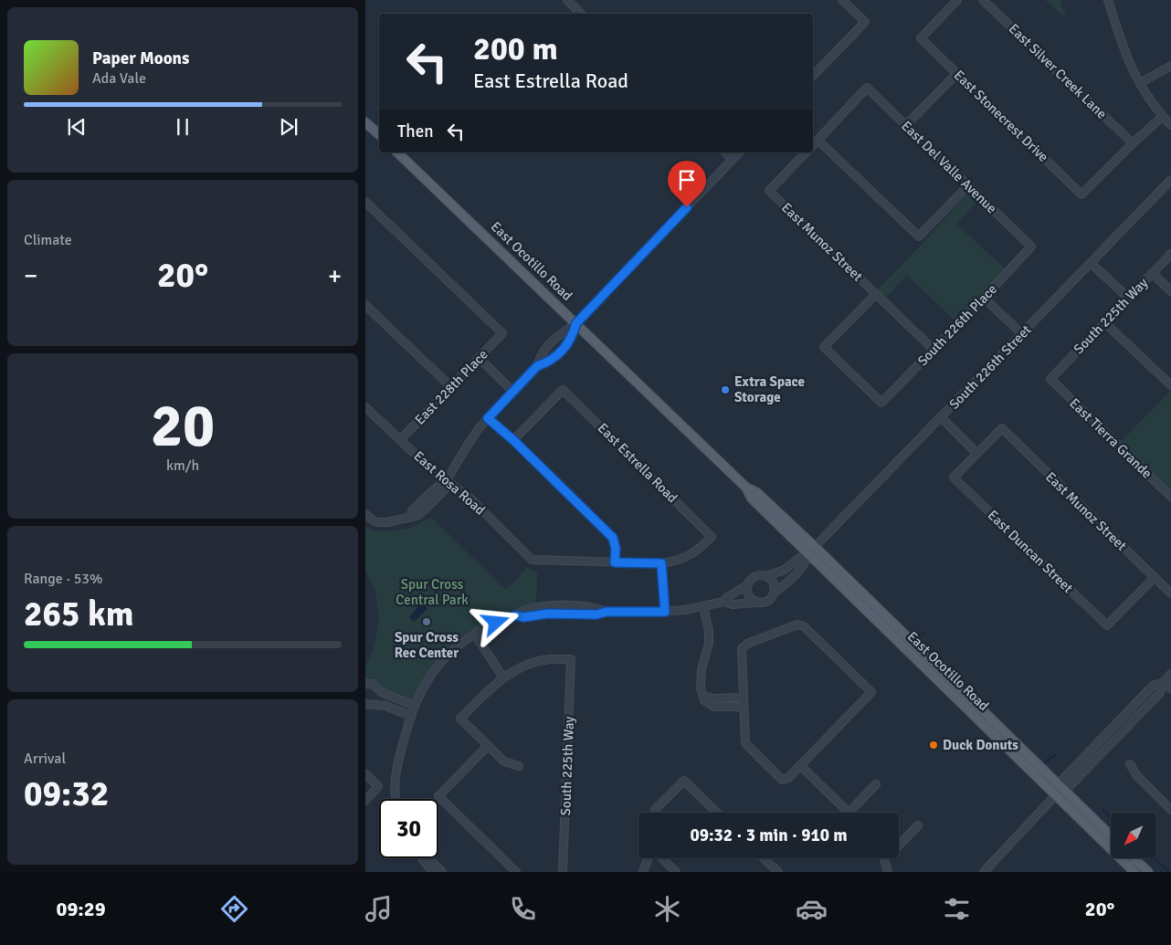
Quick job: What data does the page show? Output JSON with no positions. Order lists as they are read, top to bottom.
{
  "streets": {
    "main road": ["East Ocotillo Road"],
    "street": [
      "East Silver Creek Lane",
      "East Stonecrest Drive",
      "East Del Valle Avenue",
      "East Munoz Street",
      "South 225th Way",
      "South 226th Place",
      "South 226th Street",
      "East 228th Place",
      "East Tierra Grande",
      "East Estrella Road",
      "East Rosa Road",
      "East Duncan Street"
    ]
  },
  "crossings": [
    ["East Silver Creek Lane", "East Stonecrest Drive"],
    ["East Del Valle Avenue", "South 226th Place"],
    ["East Munoz Street", "South 226th Place"],
    ["East Munoz Street", "East Duncan Street"],
    ["East Ocotillo Road", "South 226th Street"],
    ["South 225th Way", "East Tierra Grande"],
    ["East 228th Place", "East Rosa Road"]
  ],
  "parks": ["Spur Cross Central Park"],
  "places": ["Extra Space Storage", "Spur Cross Rec Center", "Duck Donuts"],
  "north": "bottom left",
  "page": {
    "turn": ["200 m", "East Estrella Road"],
    "song": ["Paper Moons", "Ada Vale"],
    "then": "Then",
    "tile": [
      "Climate",
      ["20", "km/h"],
      ["Range · 53%", "265 km"],
      ["Arrival", "09:32"]
    ],
    "heat": ["−", "20°", "+"],
    "limit": "30",
    "trip": "09:32 · 3 min · 910 m",
    "tabs": ["09:29", "20°"]
  }
}
